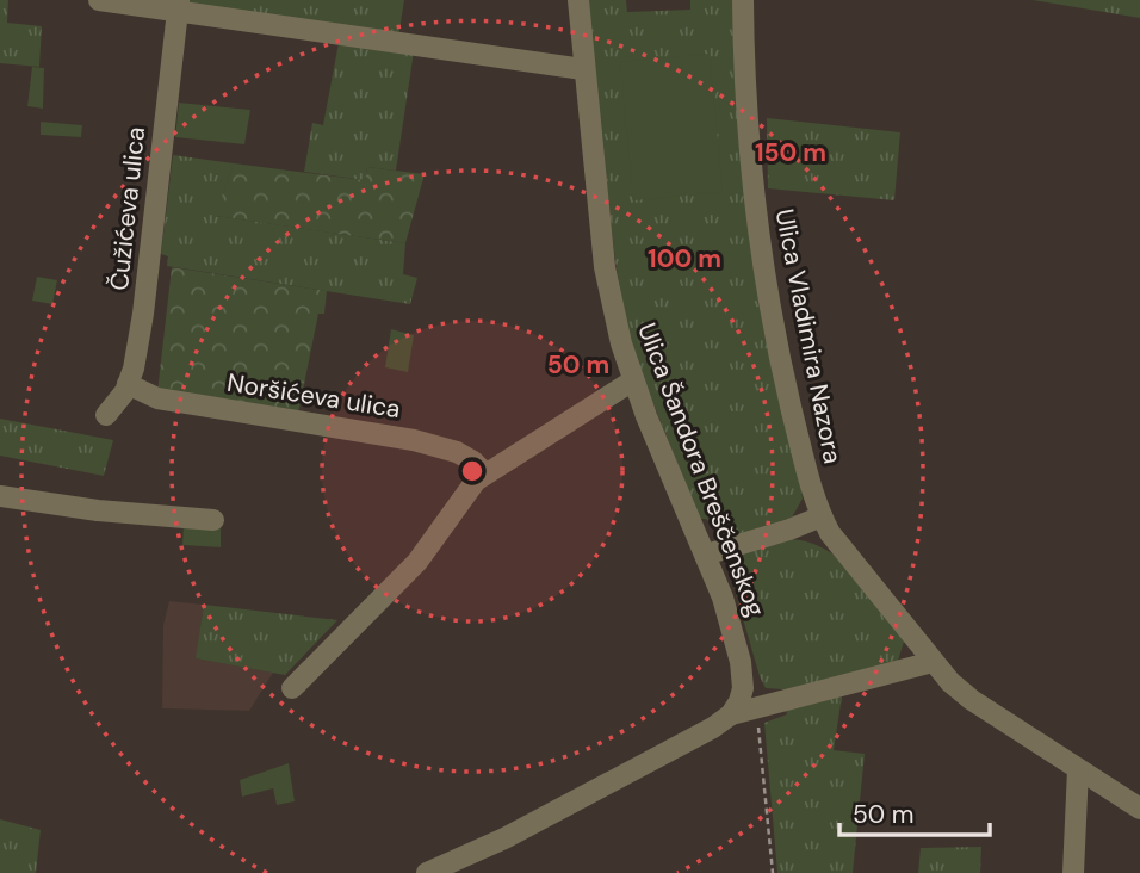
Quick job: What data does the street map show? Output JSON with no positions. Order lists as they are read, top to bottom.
{
  "streets": {
    "street": [
      "Čužićeva ulica",
      "Ulica Vladimira Nazora",
      "Noršićeva ulica",
      "Ulica Šandora Breščenskog"
    ]
  },
  "crossings": [
    ["Čužićeva ulica", "Noršićeva ulica"]
  ],
  "scale_bar": "50 m",
  "rings": ["150 m", "100 m", "50 m"]
}
